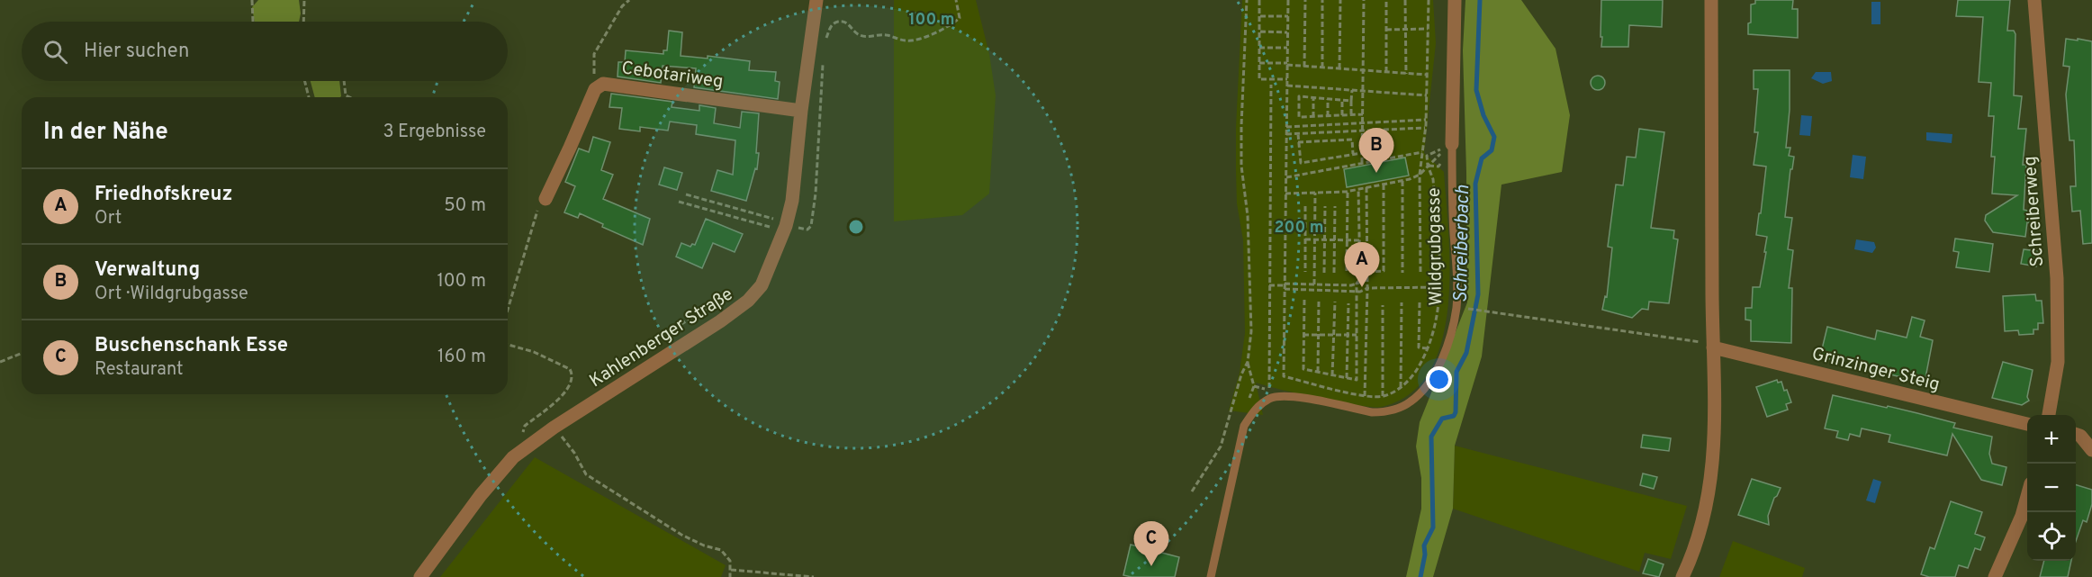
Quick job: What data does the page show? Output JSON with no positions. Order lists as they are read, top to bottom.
{
  "streets": {
    "street": [
      "Cebotariweg",
      "Schreiberweg",
      "Wildgrubgasse",
      "Kahlenberger Straße",
      "Grinzinger Steig"
    ]
  },
  "crossings": [
    ["Cebotariweg", "Kahlenberger Straße"]
  ],
  "water": ["Schreiberbach"],
  "page": {
    "search": "Hier suchen",
    "heading": ["In der Nähe", "3 Ergebnisse"],
    "pins": ["B", "A", "C"],
    "list": [
      {
        "mark": "A",
        "name": "Friedhofskreuz",
        "note": "Ort",
        "value": "50 m"
      },
      {
        "mark": "B",
        "name": "Verwaltung",
        "note": "Ort · Wildgrubgasse",
        "value": "100 m"
      },
      {
        "mark": "C",
        "name": "Buschenschank Esse",
        "note": "Restaurant",
        "value": "160 m"
      }
    ],
    "map_buttons": ["+", "−"]
  },
  "rings": ["100 m", "200 m"]
}
